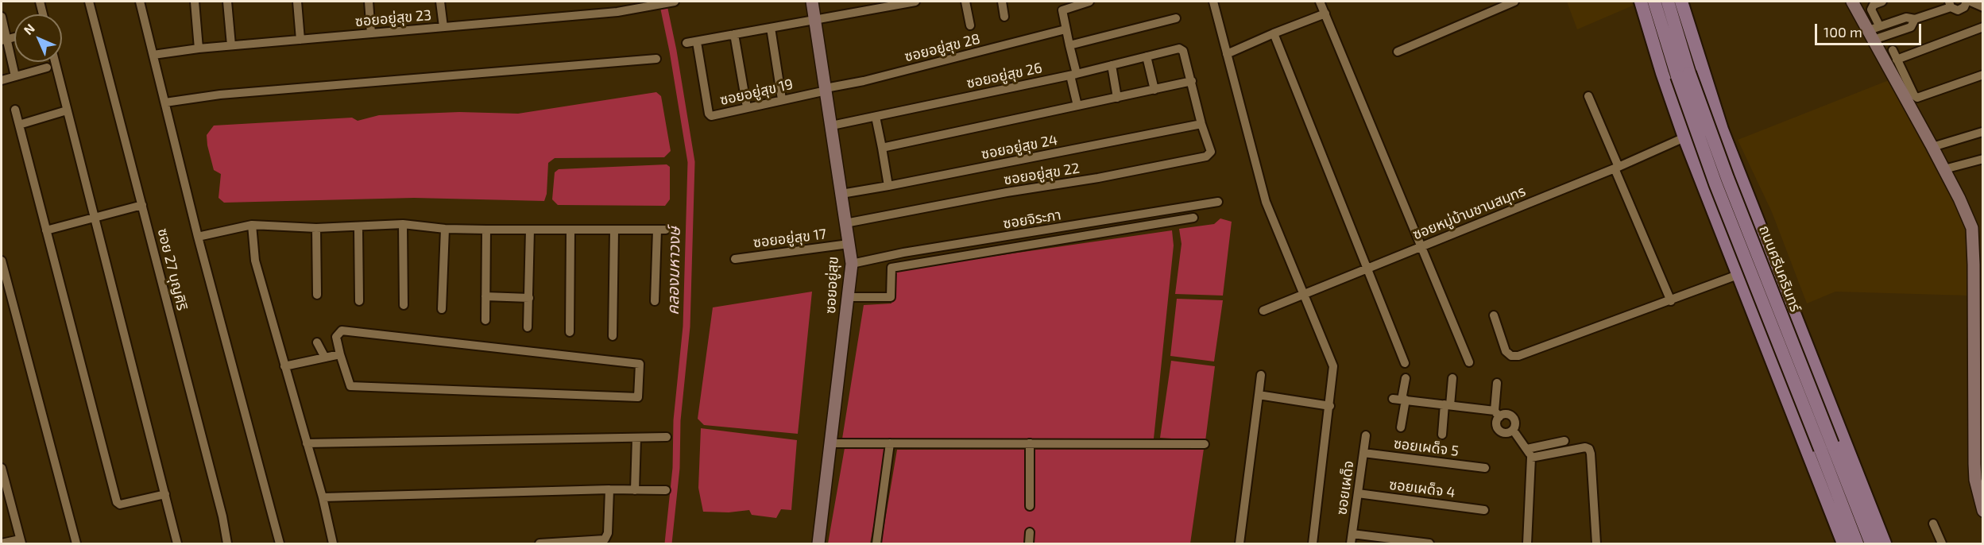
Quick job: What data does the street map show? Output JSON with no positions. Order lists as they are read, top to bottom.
{
  "streets": {
    "main road": ["ถนนศรีนครินทร์"],
    "street": [
      "ซอยอยู่สุข 23",
      "ซอยอยู่สุข 28",
      "ซอยอยู่สุข 26",
      "ซอยอยู่สุข 19",
      "ซอยอยู่สุข 24",
      "ซอยอยู่สุข 22",
      "ซอยหมู่บ้านชานสมุทร",
      "ซอยจิระภา",
      "ซอยอยู่สุข 17",
      "ซอย 27 บุญศิริ",
      "ซอยอยู่สุข",
      "ซอยเผด็จ 5",
      "ซอยเผด็จ",
      "ซอยเผด็จ 4"
    ]
  },
  "crossings": [
    ["ซอยอยู่สุข 28", "ซอยอยู่สุข 19"],
    ["ซอยอยู่สุข 28", "ซอยอยู่สุข"],
    ["ซอยอยู่สุข 26", "ซอยอยู่สุข"],
    ["ซอยอยู่สุข 19", "ซอยอยู่สุข"],
    ["ซอยอยู่สุข 24", "ซอยอยู่สุข 22"],
    ["ซอยอยู่สุข 24", "ซอยอยู่สุข"],
    ["ซอยอยู่สุข 22", "ซอยอยู่สุข"],
    ["ซอยจิระภา", "ซอยอยู่สุข"],
    ["ซอยอยู่สุข 17", "ซอยอยู่สุข"],
    ["ซอยเผด็จ 5", "ซอยเผด็จ"],
    ["ซอยเผด็จ", "ซอยเผด็จ 4"]
  ],
  "water": ["คลองมหาวงษ์"],
  "scale_bar": "100 m",
  "north": "top left"
}
